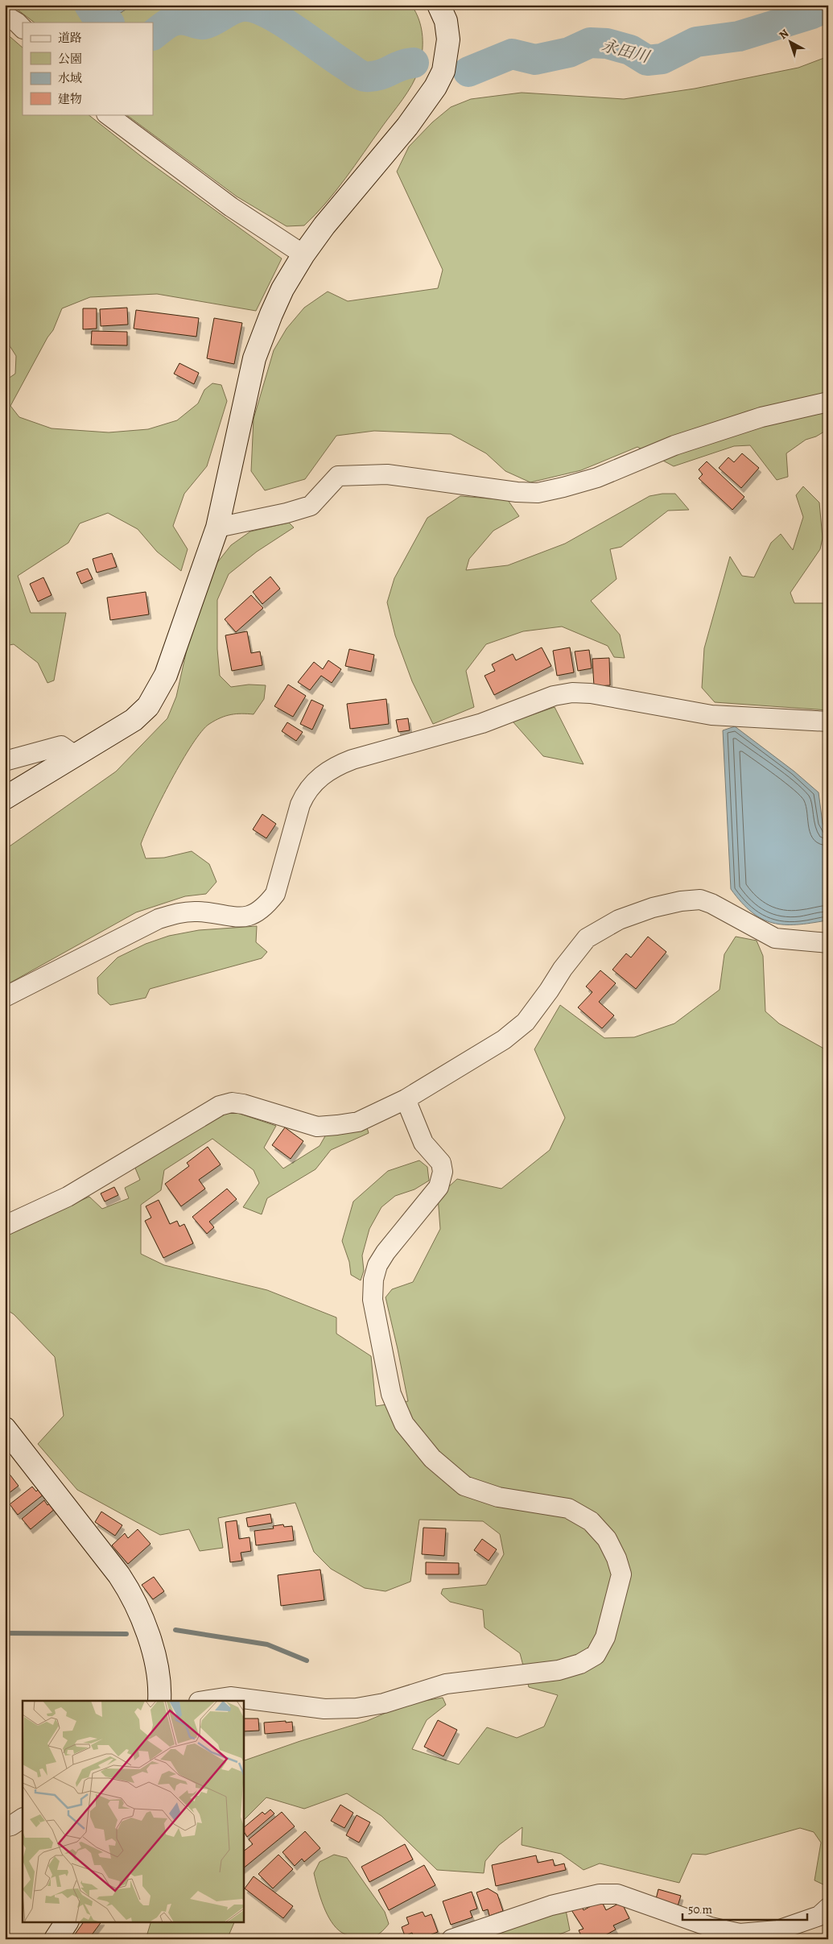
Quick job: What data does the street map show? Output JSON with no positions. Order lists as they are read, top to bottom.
{
  "water": ["永田川"],
  "legend": [
    "道路",
    "公園",
    "水域",
    "建物"
  ],
  "scale_bar": "50 m",
  "north": "top left"
}
